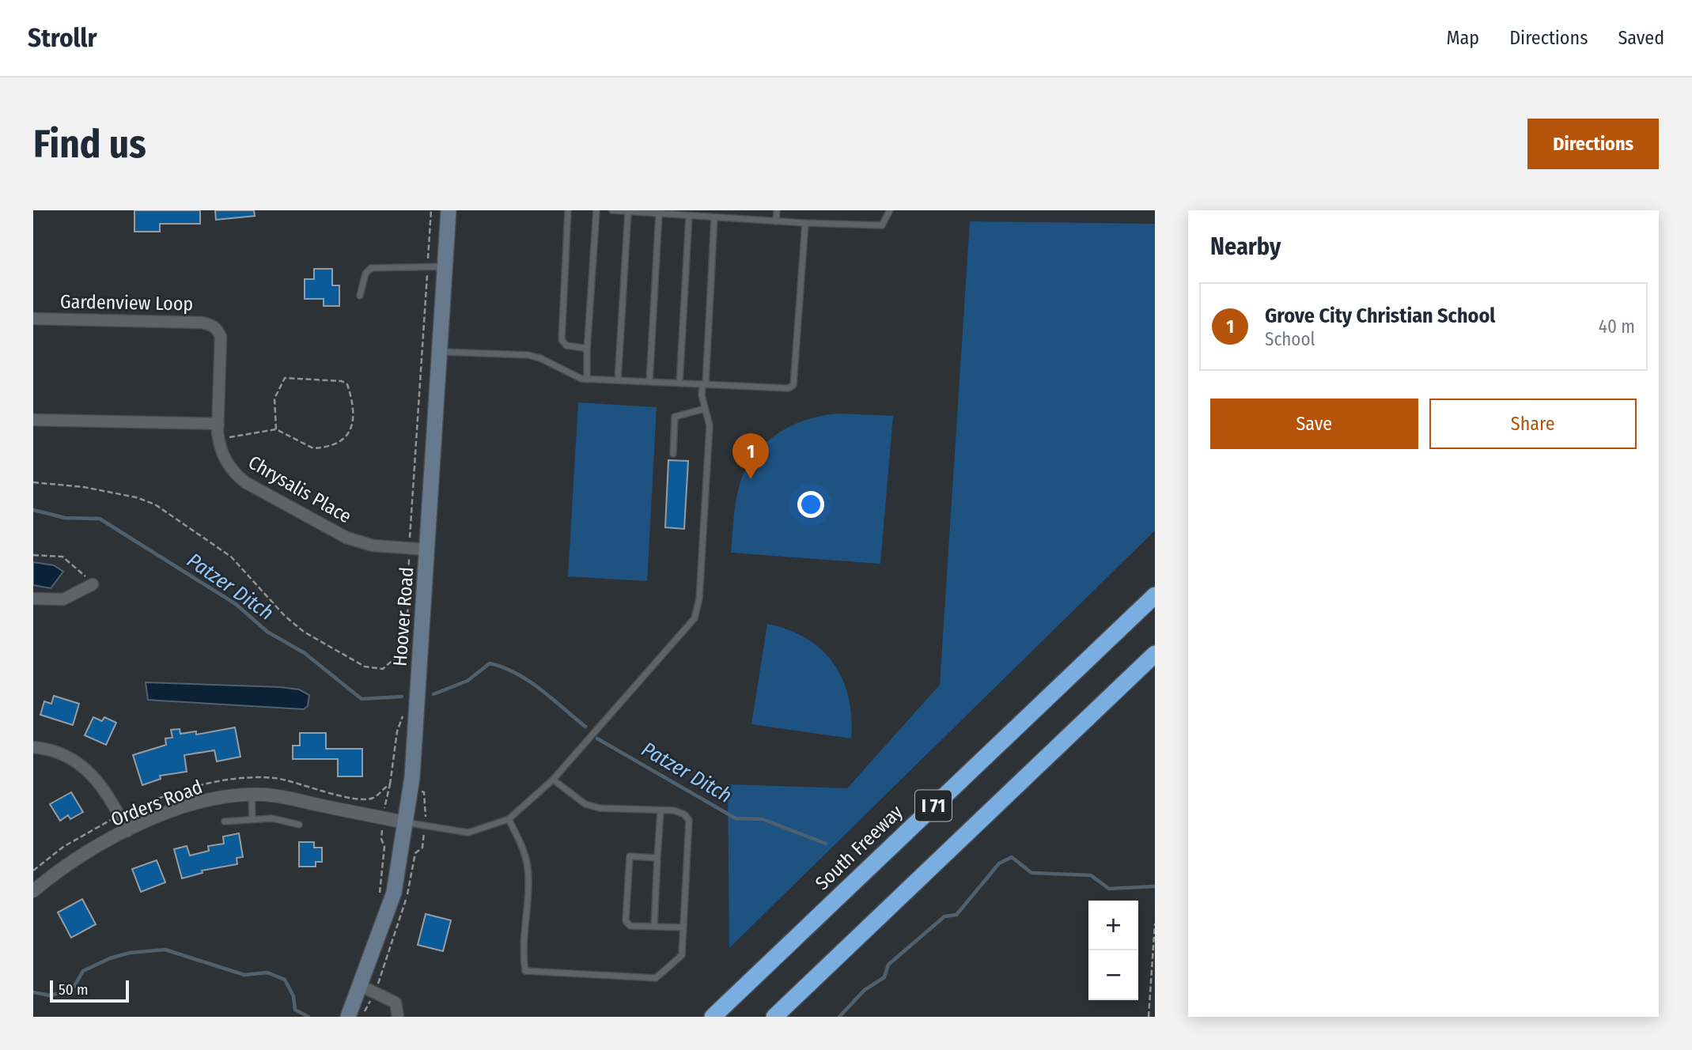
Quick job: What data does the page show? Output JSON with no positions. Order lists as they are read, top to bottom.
{
  "streets": {
    "highway": ["I 71", "South Freeway"],
    "main road": ["Hoover Road"],
    "street": ["Gardenview Loop", "Chrysalis Place", "Orders Road"]
  },
  "crossings": [
    ["Gardenview Loop", "Chrysalis Place"],
    ["Chrysalis Place", "Hoover Road"],
    ["Hoover Road", "Orders Road"]
  ],
  "water": ["Patzer Ditch"],
  "scale_bar": "50 m",
  "page": {
    "header": "Strollr",
    "nav": ["Map", "Directions", "Saved"],
    "buttons": [
      "Directions",
      ["Save", "Share"]
    ],
    "title": "Find us",
    "heading": "Nearby",
    "list": [
      {
        "mark": "1",
        "name": "Grove City Christian School",
        "note": "School",
        "value": "40 m"
      }
    ],
    "pins": "1",
    "map_buttons": ["+", "−"],
    "scale": "50 m"
  }
}
